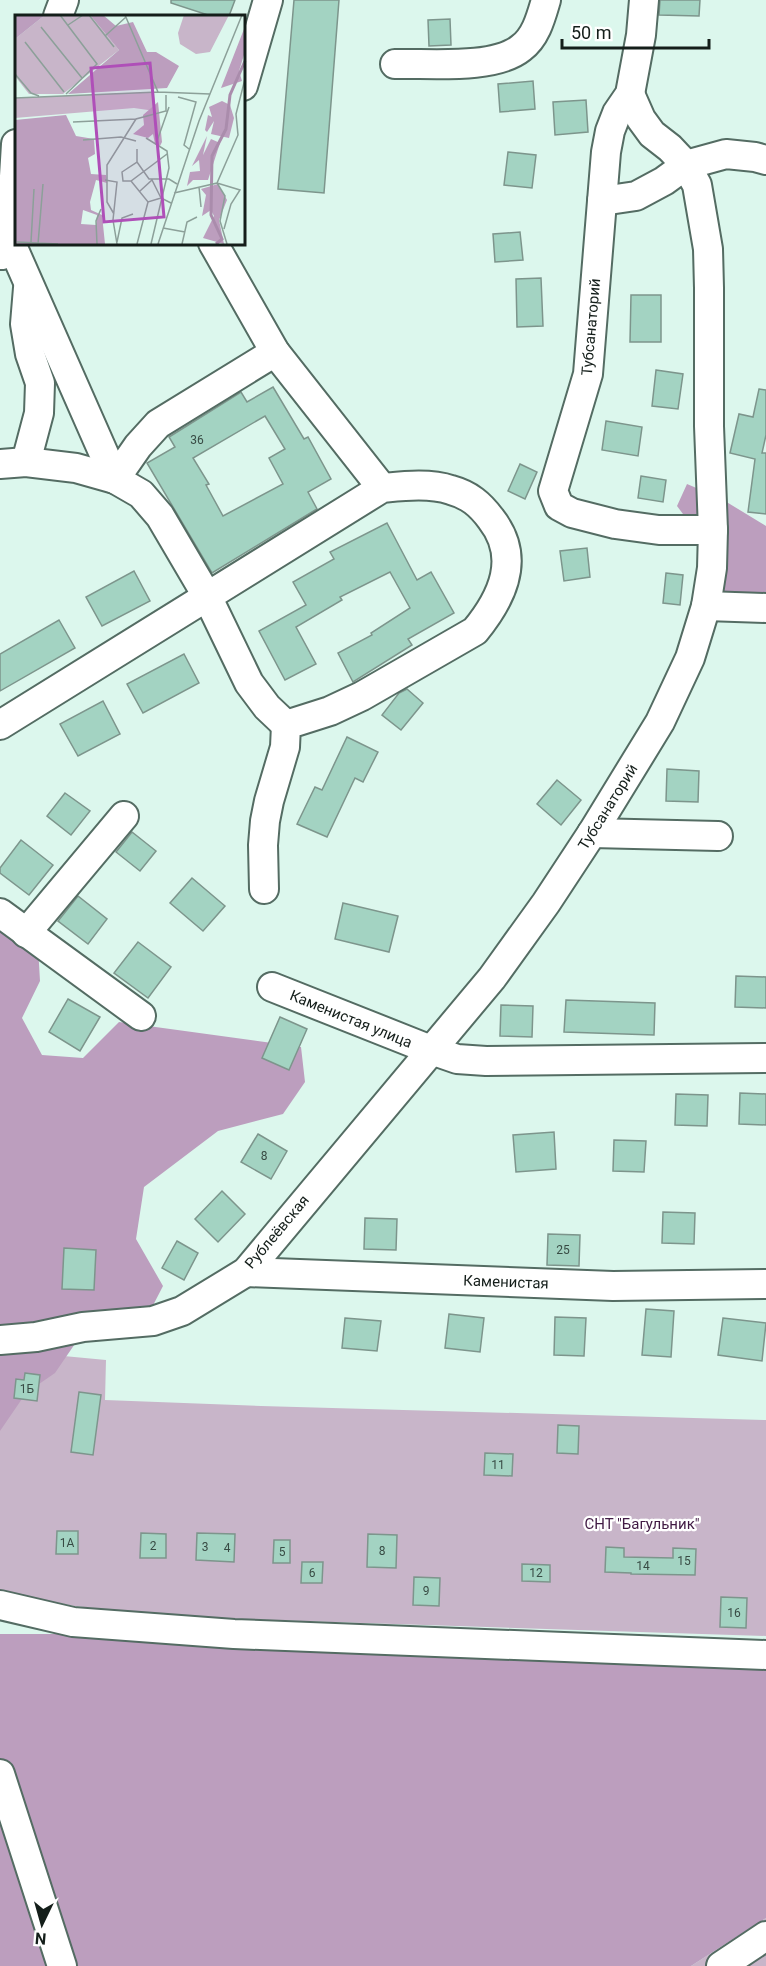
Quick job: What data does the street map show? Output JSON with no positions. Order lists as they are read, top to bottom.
{
  "streets": {
    "street": [
      "Тубсанаторий",
      "Каменистая улица",
      "Рублеёвская",
      "Каменистая"
    ]
  },
  "crossings": [
    ["Тубсанаторий", "Каменистая улица"],
    ["Тубсанаторий", "Рублеёвская"],
    ["Каменистая улица", "Рублеёвская"],
    ["Рублеёвская", "Каменистая"]
  ],
  "parks": ["СНТ \"Багульник\""],
  "house_numbers": [
    "36",
    "8",
    "25",
    "1Б",
    "11",
    "1А",
    "2",
    "3",
    "4",
    "8",
    "5",
    "15",
    "14",
    "6",
    "12",
    "9",
    "16"
  ],
  "scale_bar": "50 m",
  "north": "bottom"
}
